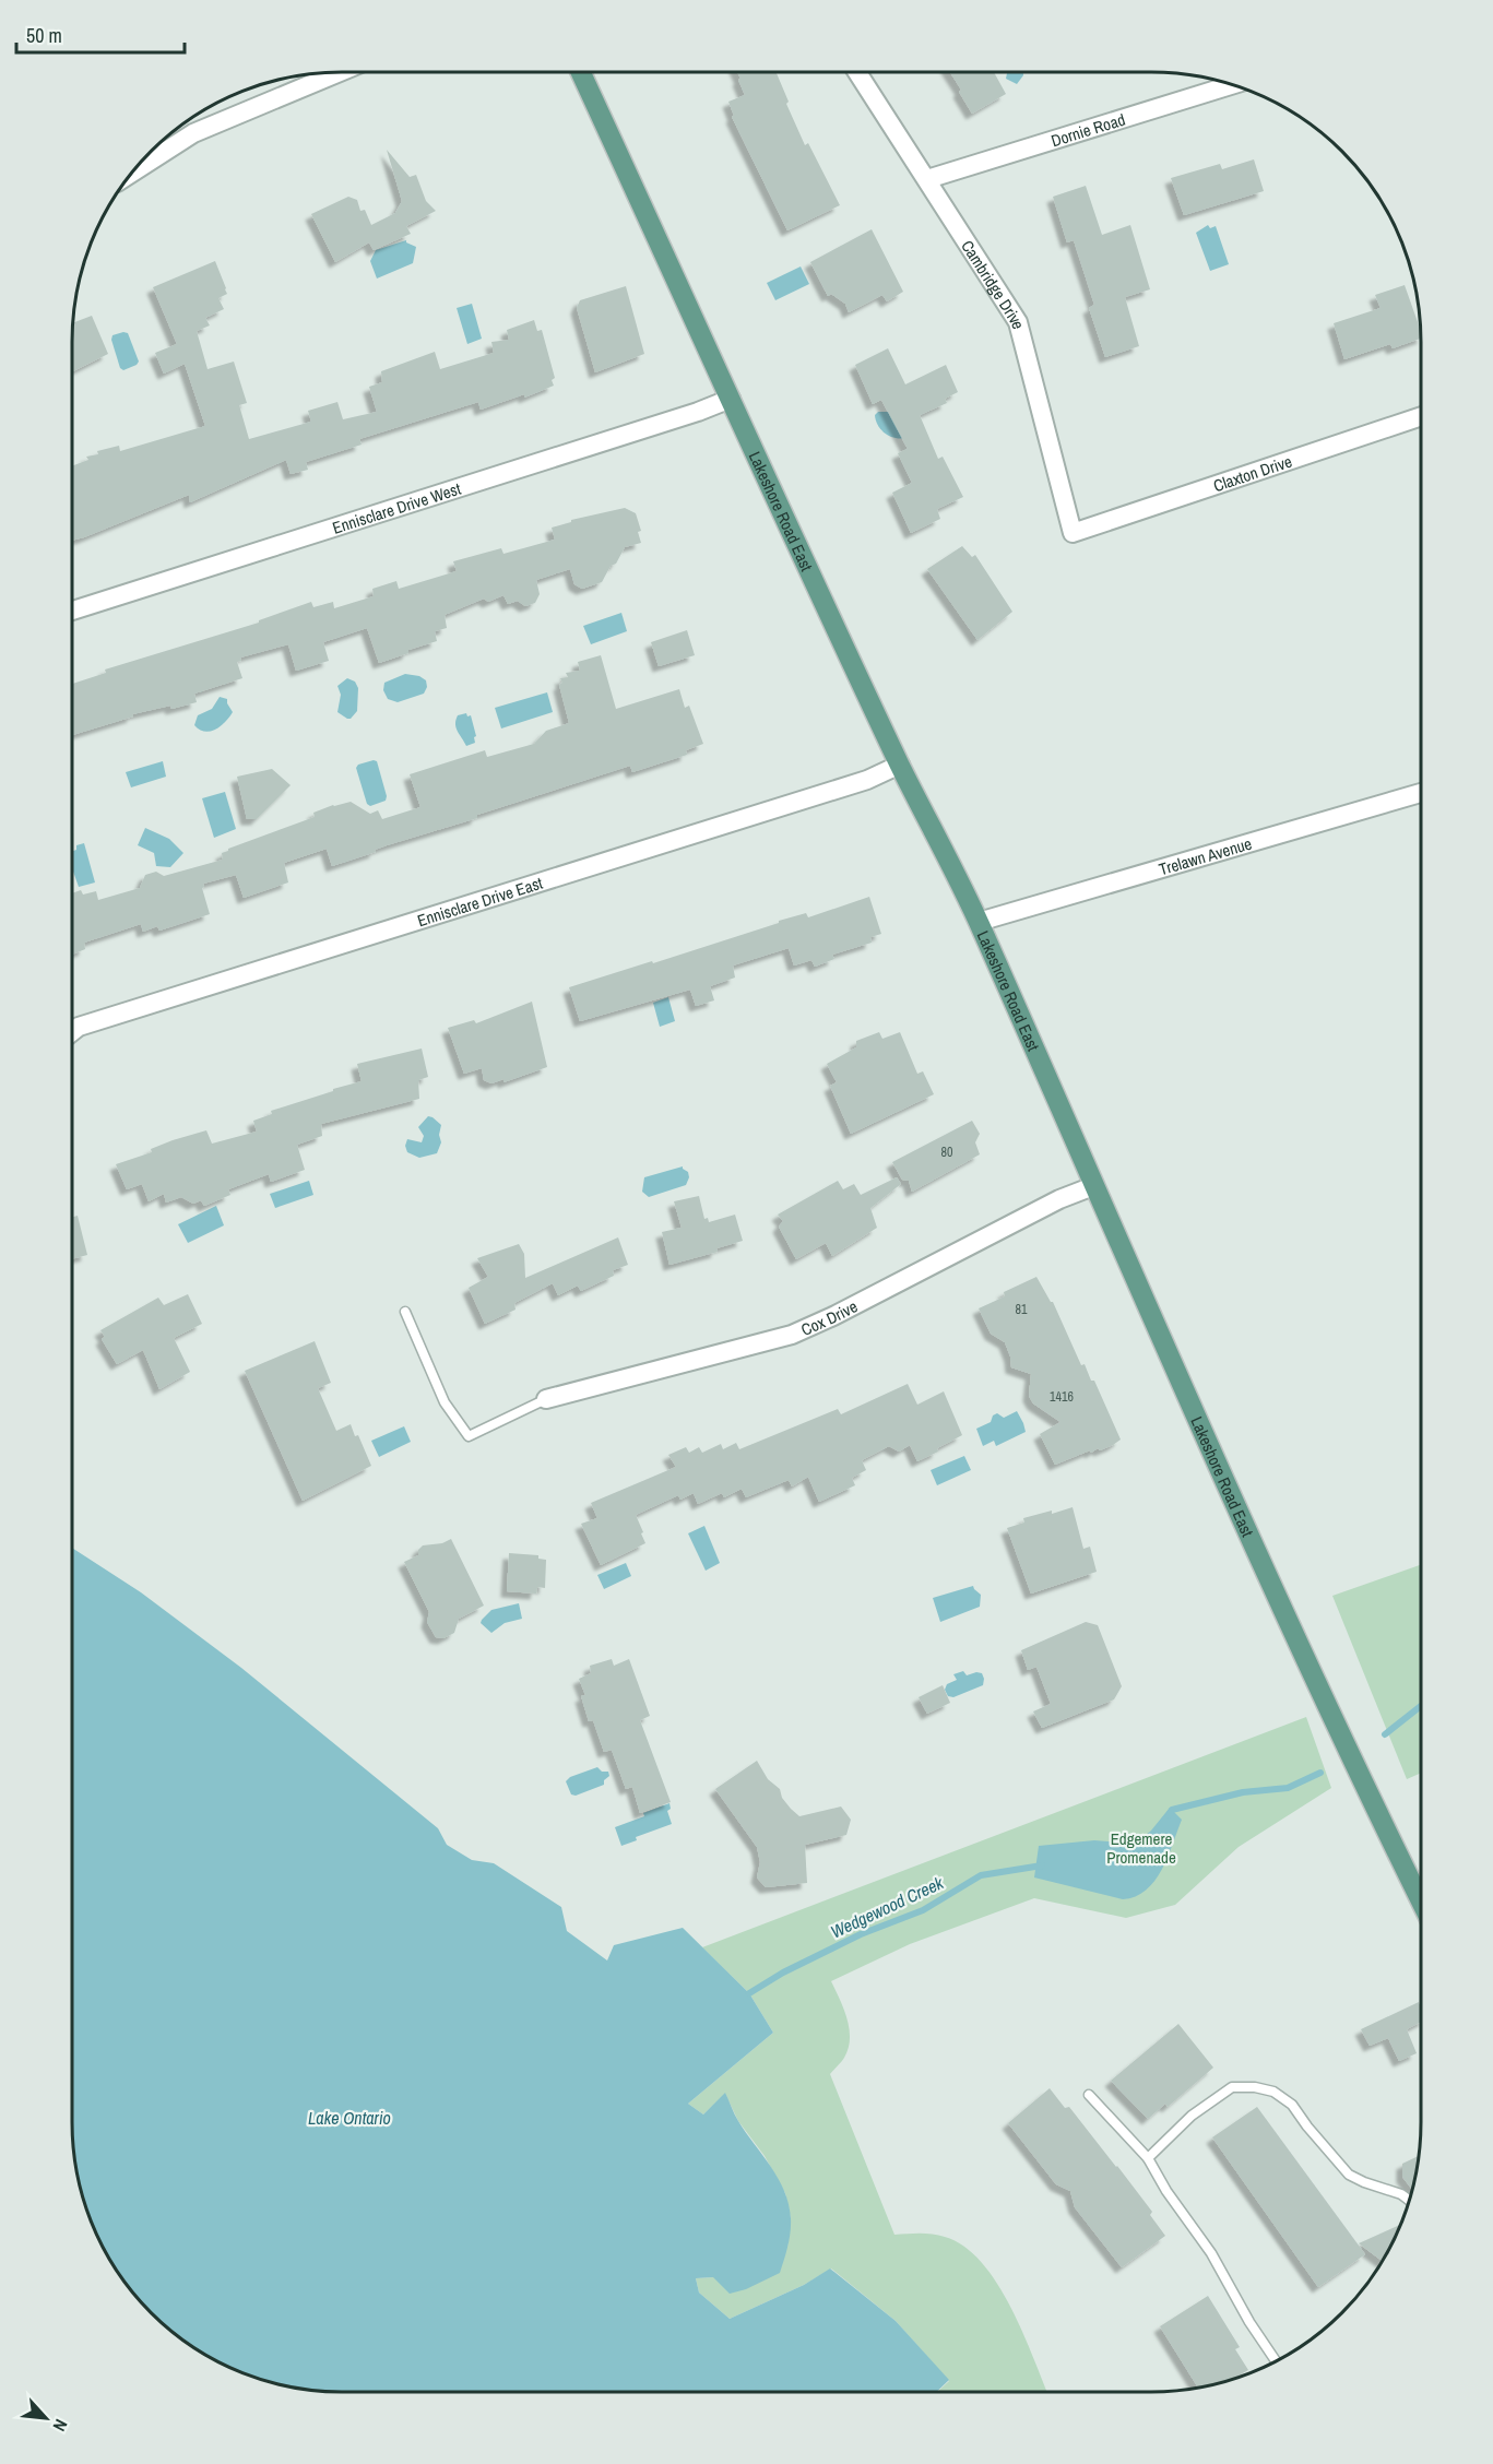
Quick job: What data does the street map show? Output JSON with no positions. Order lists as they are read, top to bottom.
{
  "streets": {
    "main road": ["Lakeshore Road East"],
    "street": [
      "Dornie Road",
      "Cambridge Drive",
      "Claxton Drive",
      "Ennisclare Drive West",
      "Trelawn Avenue",
      "Ennisclare Drive East",
      "Cox Drive"
    ]
  },
  "crossings": [
    ["Dornie Road", "Cambridge Drive"],
    ["Cambridge Drive", "Claxton Drive"],
    ["Ennisclare Drive West", "Lakeshore Road East"],
    ["Lakeshore Road East", "Trelawn Avenue"],
    ["Lakeshore Road East", "Ennisclare Drive East"],
    ["Lakeshore Road East", "Cox Drive"]
  ],
  "water": ["Wedgewood Creek", "Lake Ontario"],
  "parks": ["Edgemere Promenade"],
  "house_numbers": ["80", "81", "1416"],
  "scale_bar": "50 m",
  "north": "bottom right"
}
